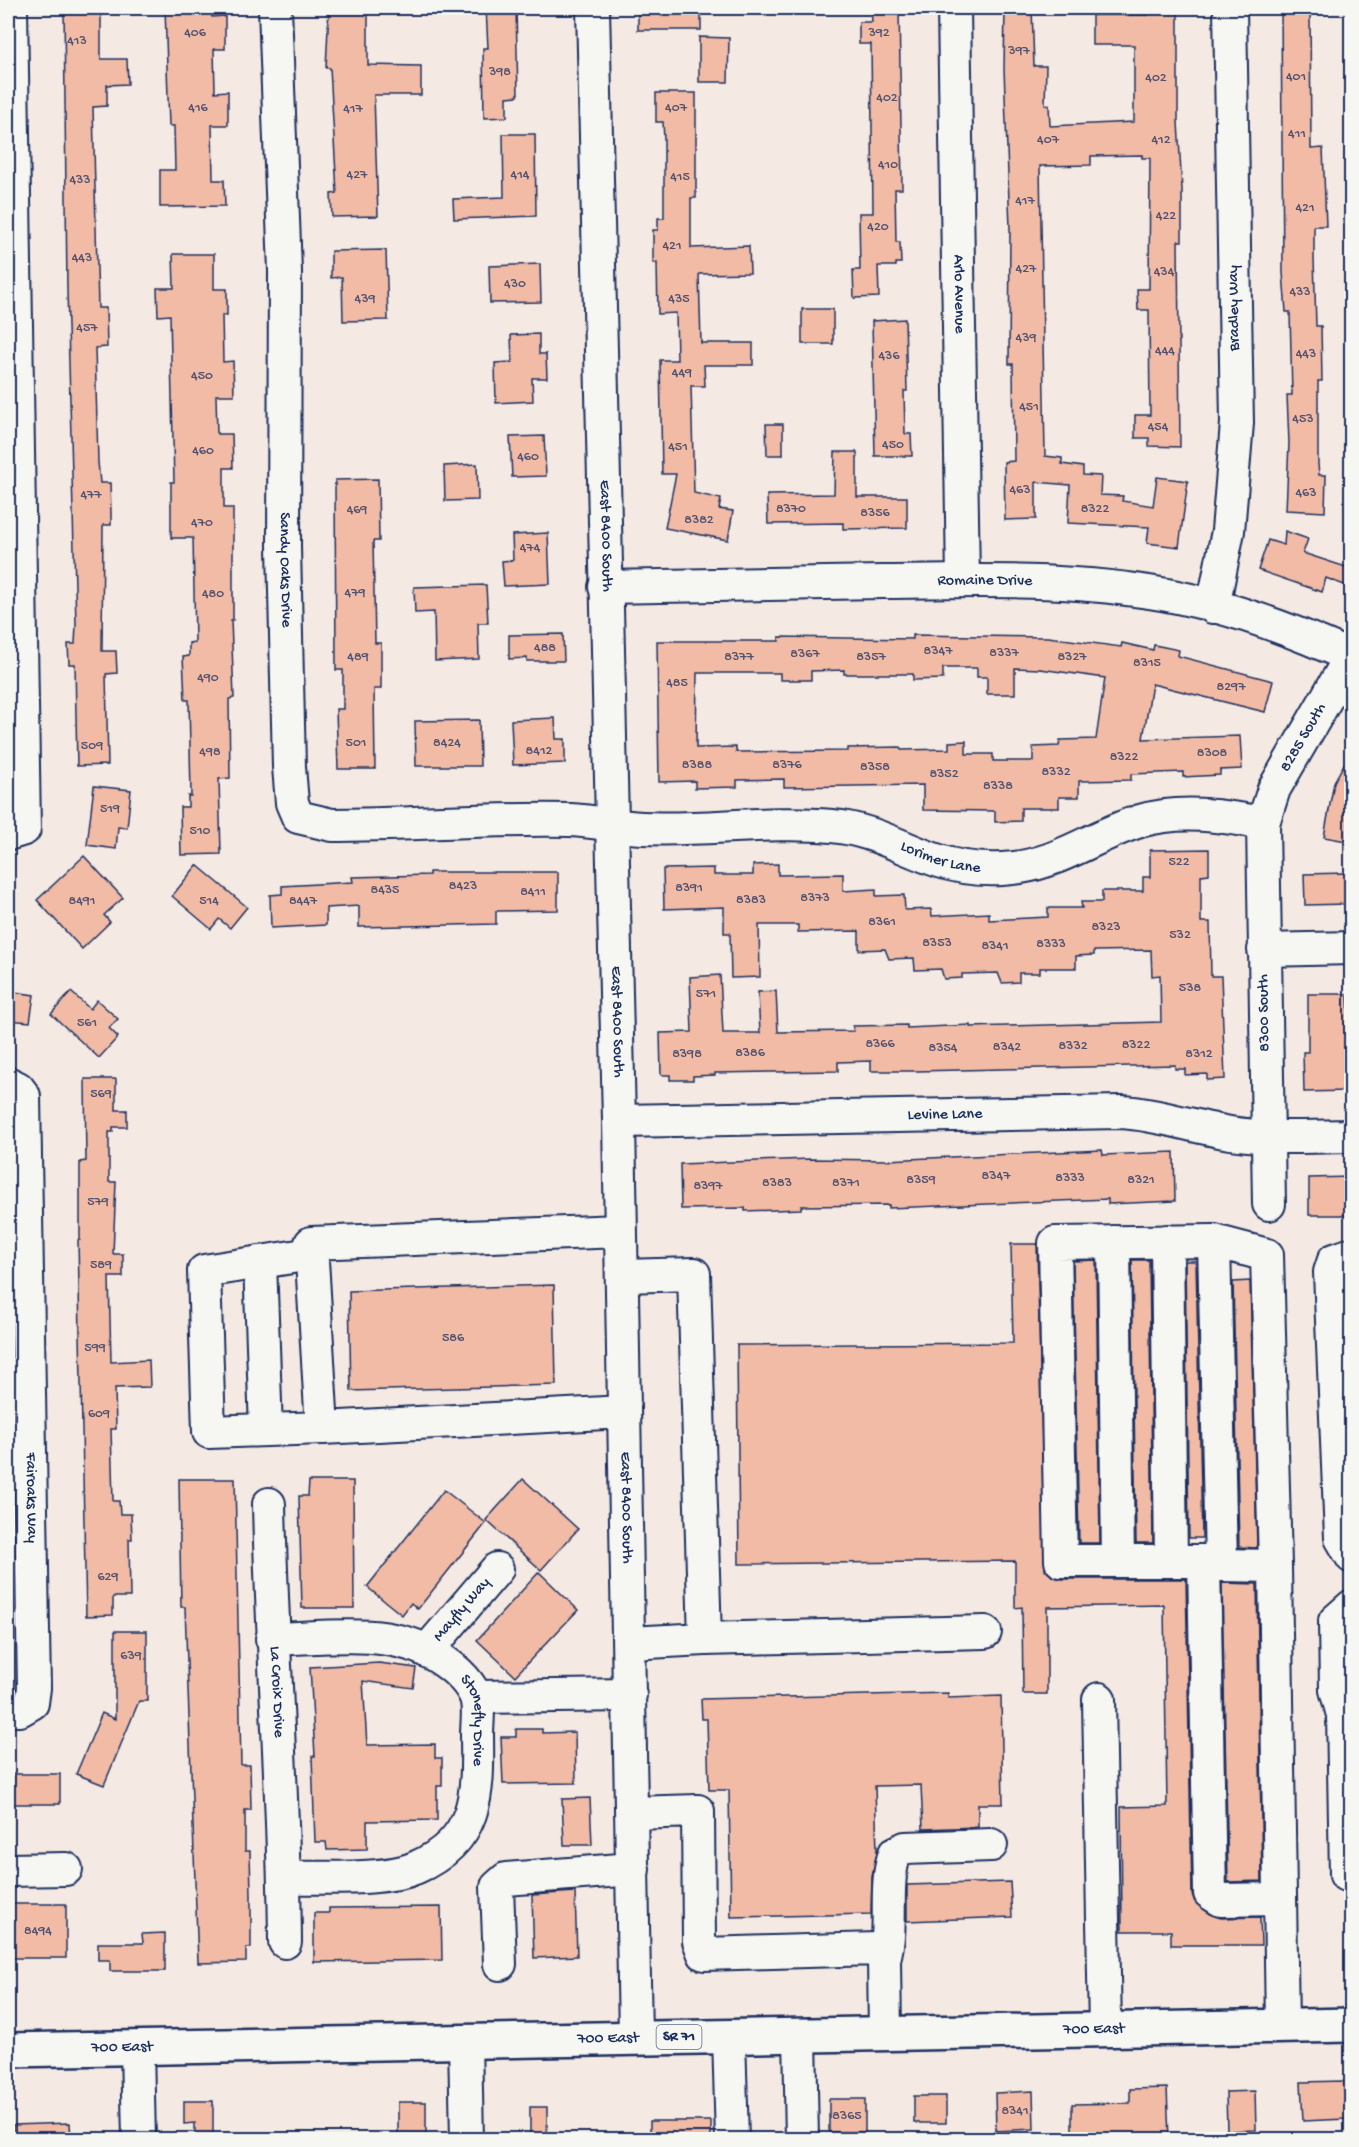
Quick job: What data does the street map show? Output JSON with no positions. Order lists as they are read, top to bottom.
{
  "streets": {
    "main road": ["700 East", "SR 71"],
    "street": [
      "Arlo Avenue",
      "Bradley Way",
      "East 8400 South",
      "Sandy Oaks Drive",
      "Romaine Drive",
      "8285 South",
      "Lorimer Lane",
      "8300 South",
      "Levine Lane",
      "Fairoaks Way",
      "Mayfly Way",
      "La Croix Drive",
      "Stonefly Drive"
    ]
  },
  "crossings": [
    ["Arlo Avenue", "Romaine Drive"],
    ["Bradley Way", "Romaine Drive"],
    ["East 8400 South", "Sandy Oaks Drive"],
    ["East 8400 South", "Romaine Drive"],
    ["East 8400 South", "Lorimer Lane"],
    ["East 8400 South", "Levine Lane"],
    ["East 8400 South", "700 East"],
    ["Sandy Oaks Drive", "Lorimer Lane"],
    ["Romaine Drive", "8285 South"],
    ["8285 South", "Lorimer Lane"],
    ["8285 South", "8300 South"],
    ["Lorimer Lane", "8300 South"],
    ["8300 South", "Levine Lane"],
    ["Mayfly Way", "Stonefly Drive"],
    ["La Croix Drive", "Stonefly Drive"]
  ],
  "house_numbers": [
    "406",
    "392",
    "413",
    "397",
    "398",
    "401",
    "402",
    "402",
    "416",
    "407",
    "417",
    "411",
    "407",
    "412",
    "410",
    "427",
    "414",
    "415",
    "433",
    "417",
    "421",
    "422",
    "420",
    "421",
    "443",
    "427",
    "434",
    "430",
    "433",
    "439",
    "435",
    "457",
    "439",
    "444",
    "443",
    "436",
    "449",
    "450",
    "451",
    "453",
    "454",
    "450",
    "451",
    "460",
    "460",
    "463",
    "463",
    "477",
    "8370",
    "8322",
    "469",
    "8356",
    "8382",
    "470",
    "474",
    "479",
    "480",
    "488",
    "8347",
    "8337",
    "8367",
    "489",
    "8377",
    "8357",
    "8327",
    "8315",
    "490",
    "485",
    "8297",
    "501",
    "8424",
    "509",
    "8412",
    "498",
    "8308",
    "8322",
    "8388",
    "8376",
    "8358",
    "8332",
    "8352",
    "8338",
    "519",
    "510",
    "522",
    "8423",
    "8391",
    "8435",
    "8411",
    "8373",
    "8383",
    "8491",
    "514",
    "8447",
    "8361",
    "8323",
    "532",
    "8353",
    "8333",
    "8341",
    "538",
    "571",
    "561",
    "8366",
    "8322",
    "8332",
    "8342",
    "8354",
    "8386",
    "8398",
    "8312",
    "569",
    "8347",
    "8333",
    "8359",
    "8321",
    "8383",
    "8371",
    "8397",
    "579",
    "589",
    "586",
    "599",
    "609",
    "629",
    "639",
    "8494",
    "8341",
    "8365"
  ]
}
